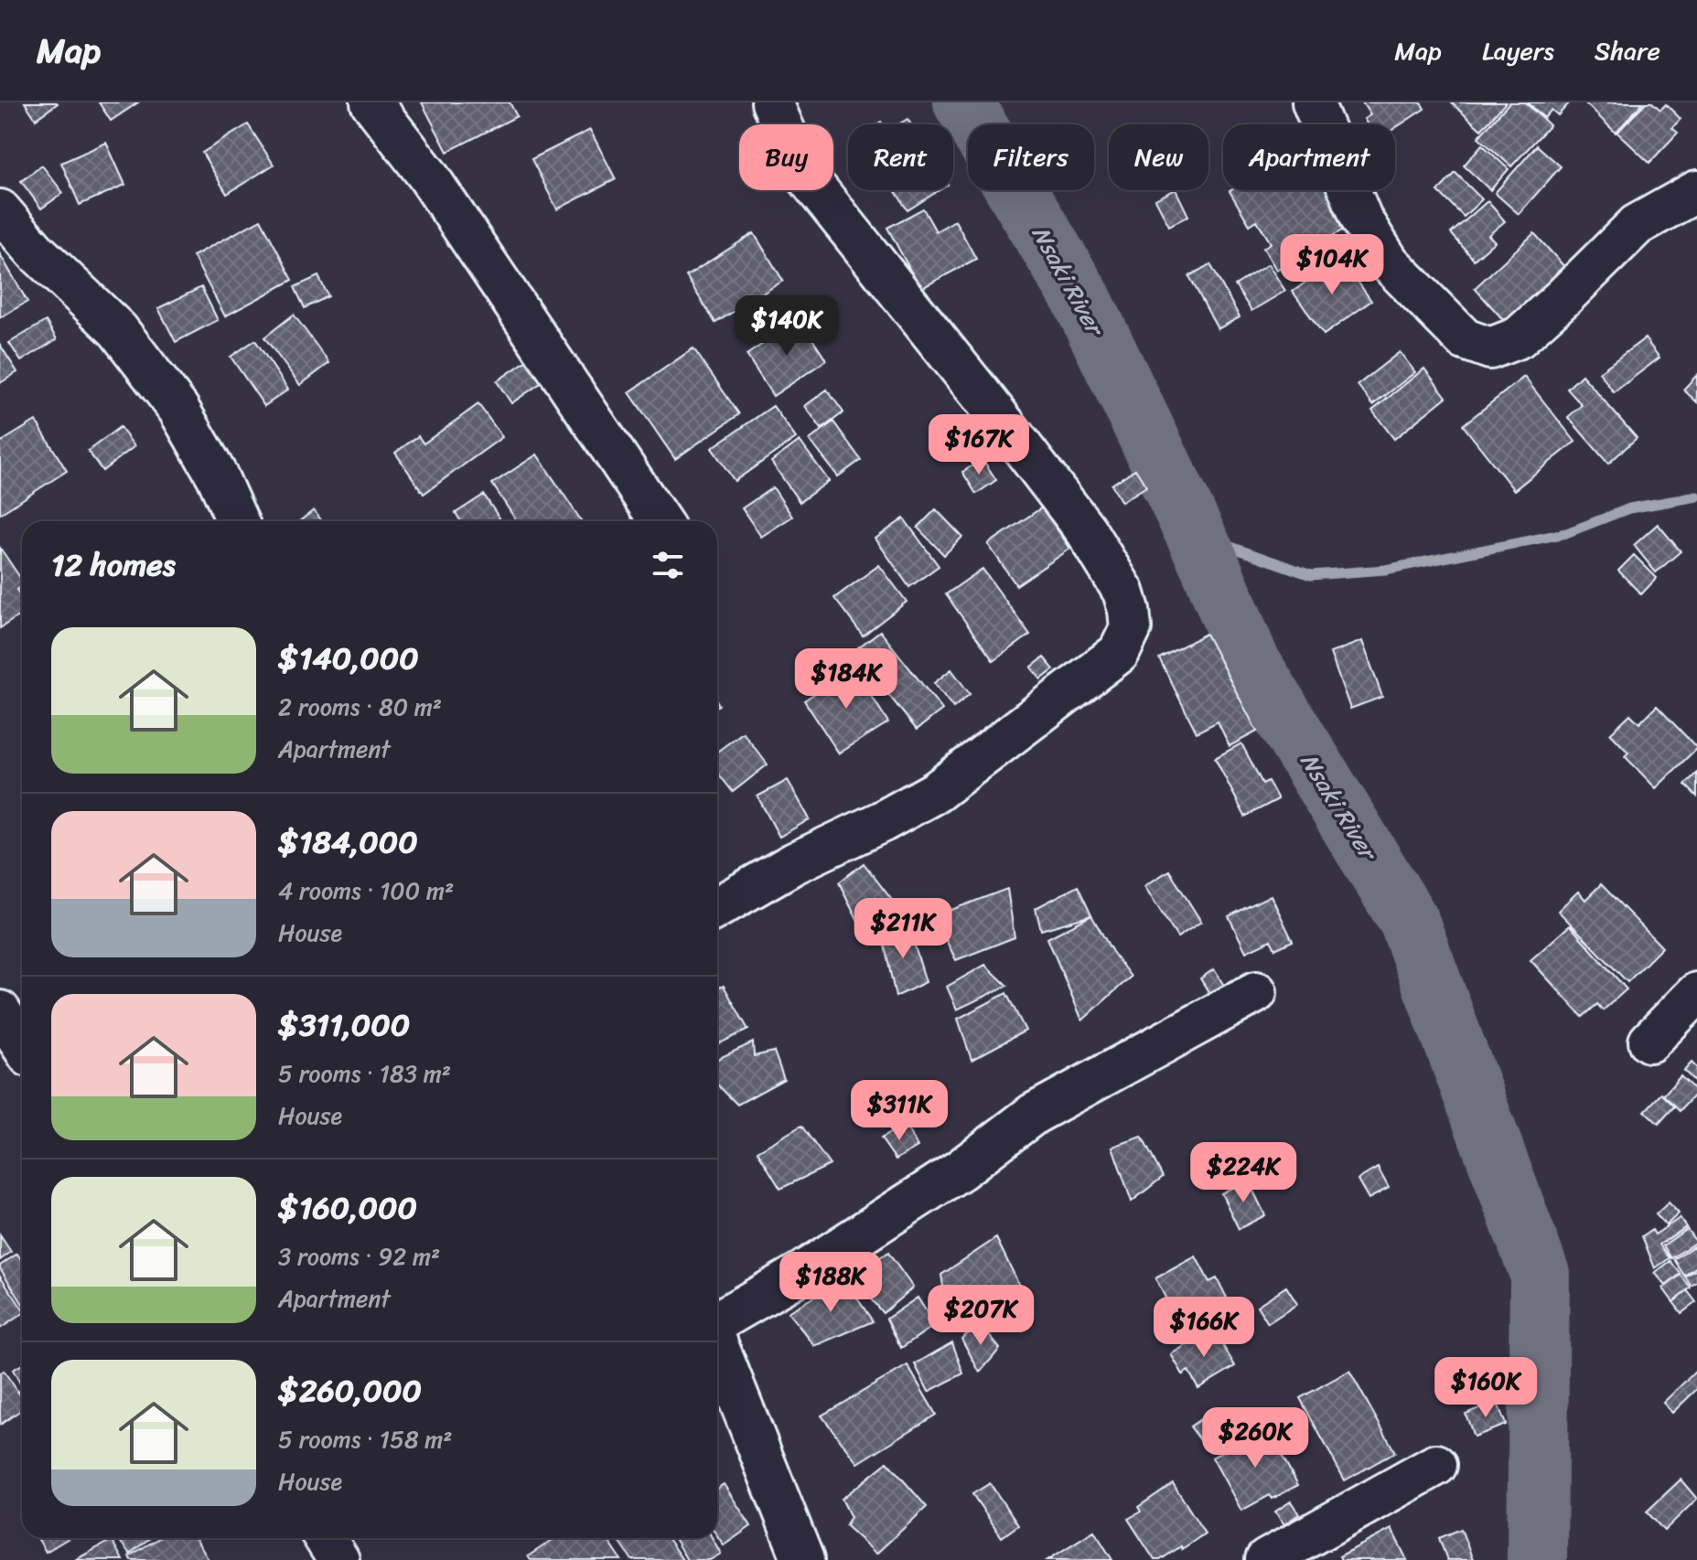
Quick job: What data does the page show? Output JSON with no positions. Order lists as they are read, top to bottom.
{
  "water": ["Nsaki River"],
  "page": {
    "header": "Map",
    "nav": ["Map", "Layers", "Share"],
    "chip": [
      "Buy",
      "Rent",
      "Filters",
      "New",
      "Apartment"
    ],
    "price": [
      "$104K",
      "$140K",
      "$167K",
      "$184K",
      "$211K",
      "$311K",
      "$224K",
      "$188K",
      "$207K",
      "$166K",
      "$160K",
      "$260K"
    ],
    "heading": "12 homes",
    "list": [
      {
        "name": "$140,000",
        "note": "2 rooms · 80 m² · Apartment"
      },
      {
        "name": "$184,000",
        "note": "4 rooms · 100 m² · House"
      },
      {
        "name": "$311,000",
        "note": "5 rooms · 183 m² · House"
      },
      {
        "name": "$160,000",
        "note": "3 rooms · 92 m² · Apartment"
      },
      {
        "name": "$260,000",
        "note": "5 rooms · 158 m² · House"
      }
    ]
  }
}
